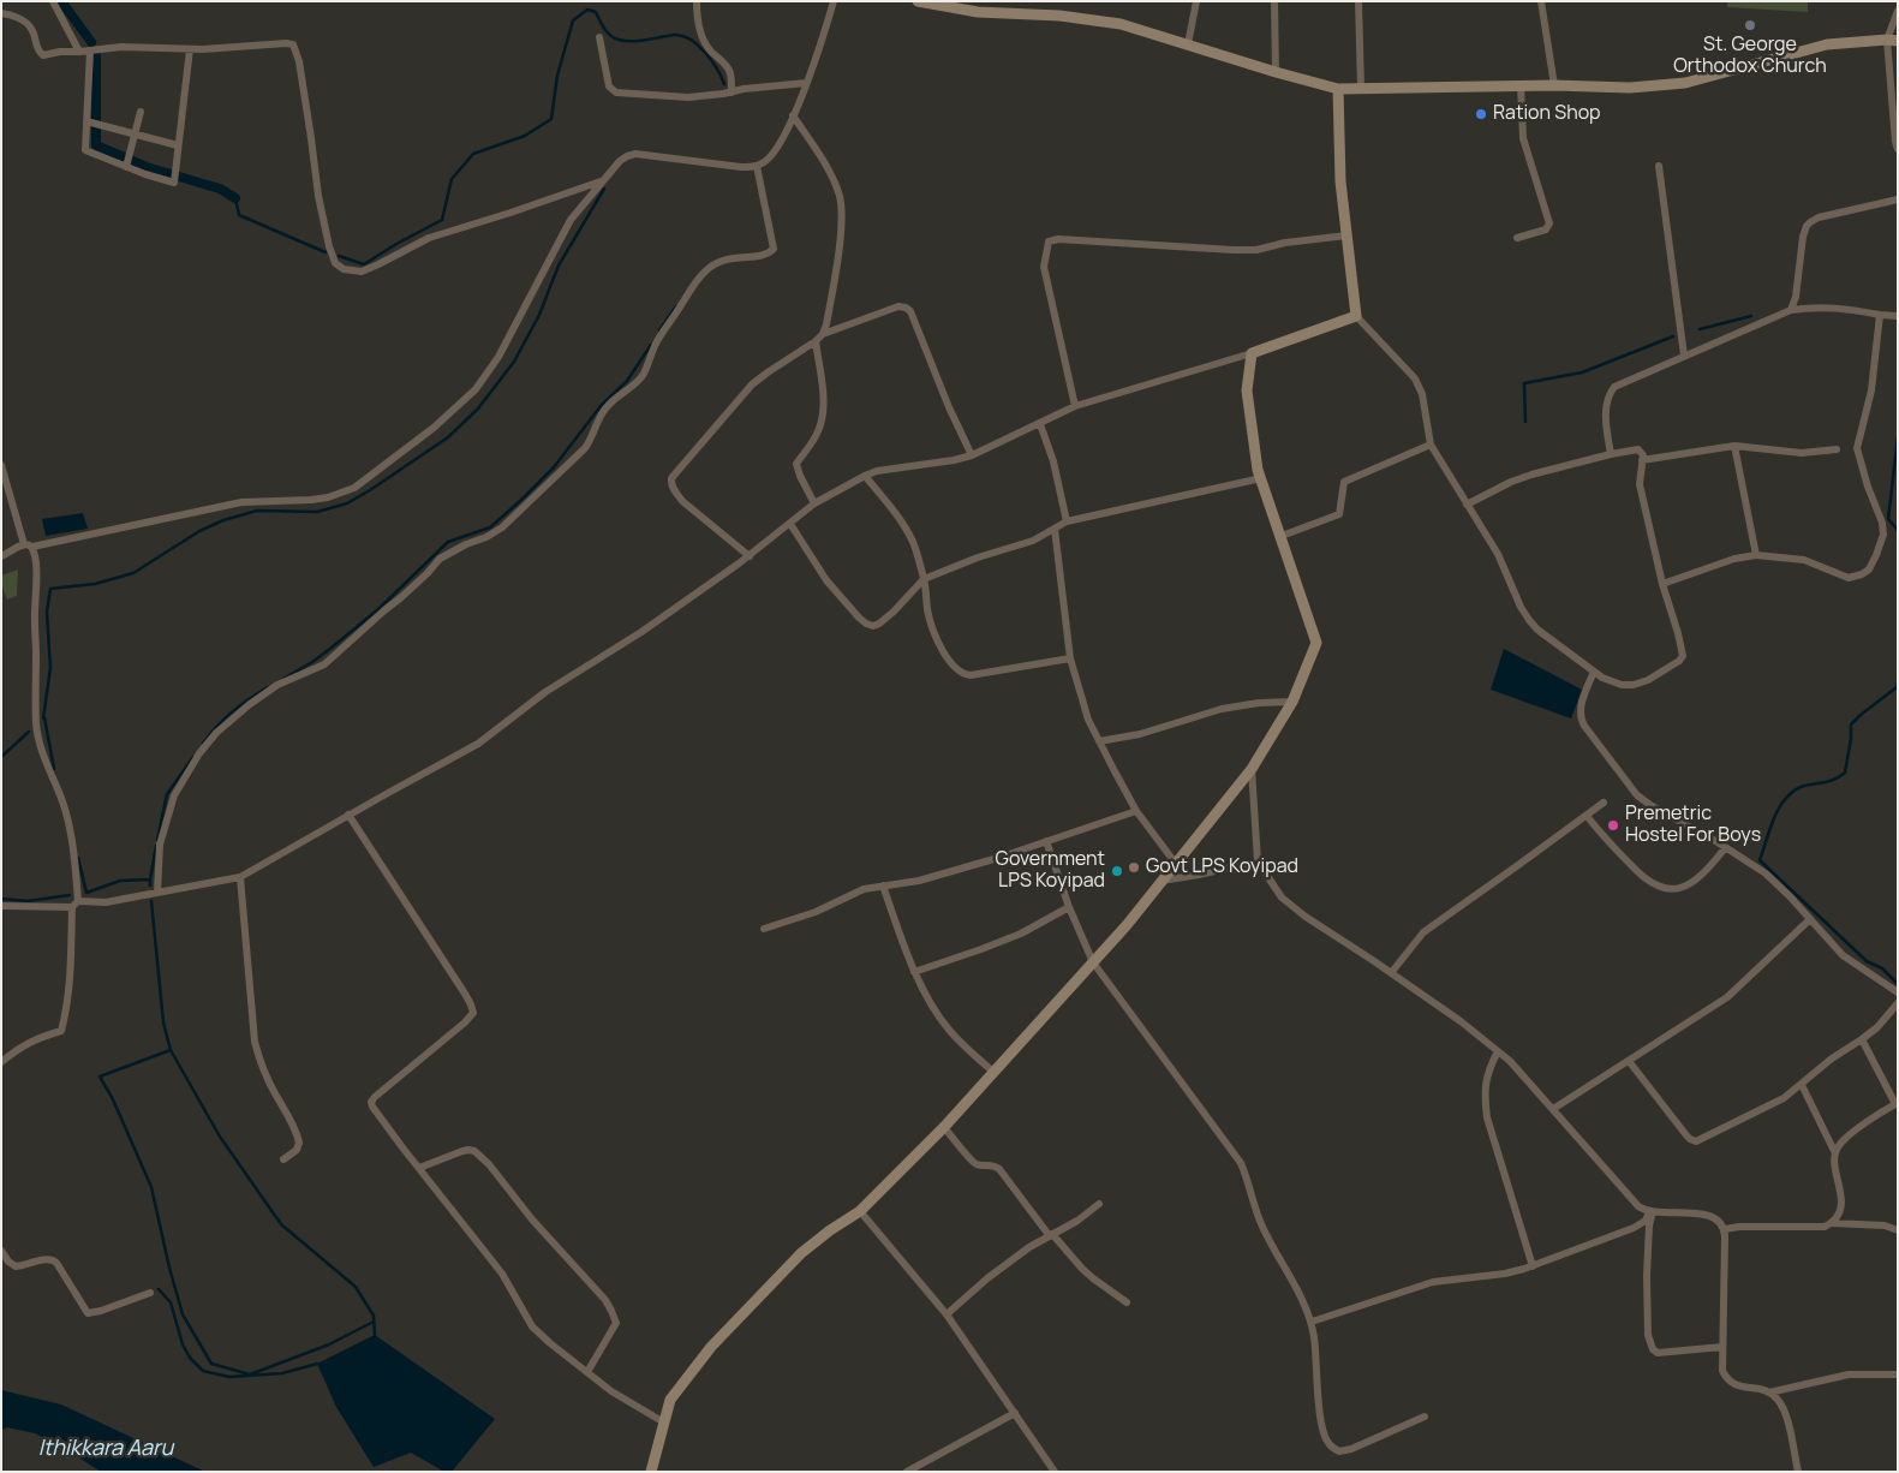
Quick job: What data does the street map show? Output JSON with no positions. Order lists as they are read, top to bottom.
{
  "water": ["Ithikkara Aaru"],
  "places": [
    "St. George Orthodox Church",
    "Ration Shop",
    "Premetric Hostel For Boys",
    "Govt LPS Koyipad",
    "Government LPS Koyipad"
  ]
}
